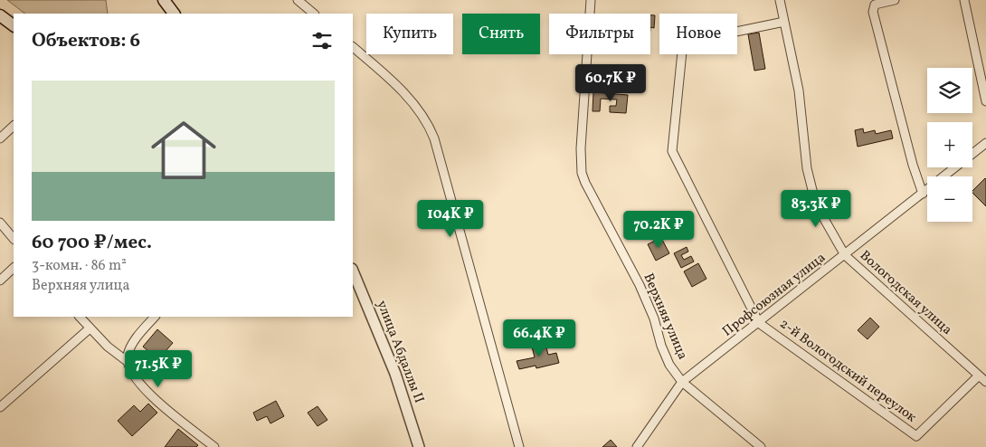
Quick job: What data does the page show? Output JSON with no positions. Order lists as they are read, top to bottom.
{
  "streets": {
    "street": [
      "Вологодская улица",
      "Профсоюзная улица",
      "Верхняя улица",
      "улица Абдаллы II",
      "2-й Вологодский переулок"
    ]
  },
  "crossings": [
    ["Вологодская улица", "Профсоюзная улица"],
    ["Вологодская улица", "2-й Вологодский переулок"],
    ["Профсоюзная улица", "Верхняя улица"],
    ["Профсоюзная улица", "2-й Вологодский переулок"]
  ],
  "page": {
    "chip": [
      "Купить",
      "Снять",
      "Фильтры",
      "Новое"
    ],
    "heading": "Объектов: 6",
    "price": [
      "60.7K ₽",
      "83.3K ₽",
      "104K ₽",
      "70.2K ₽",
      "66.4K ₽",
      "71.5K ₽"
    ],
    "map_buttons": ["+", "−"],
    "list": [
      {
        "name": "60 700 ₽/мес.",
        "note": "3-комн. · 86 m² · Верхняя улица"
      }
    ]
  }
}
